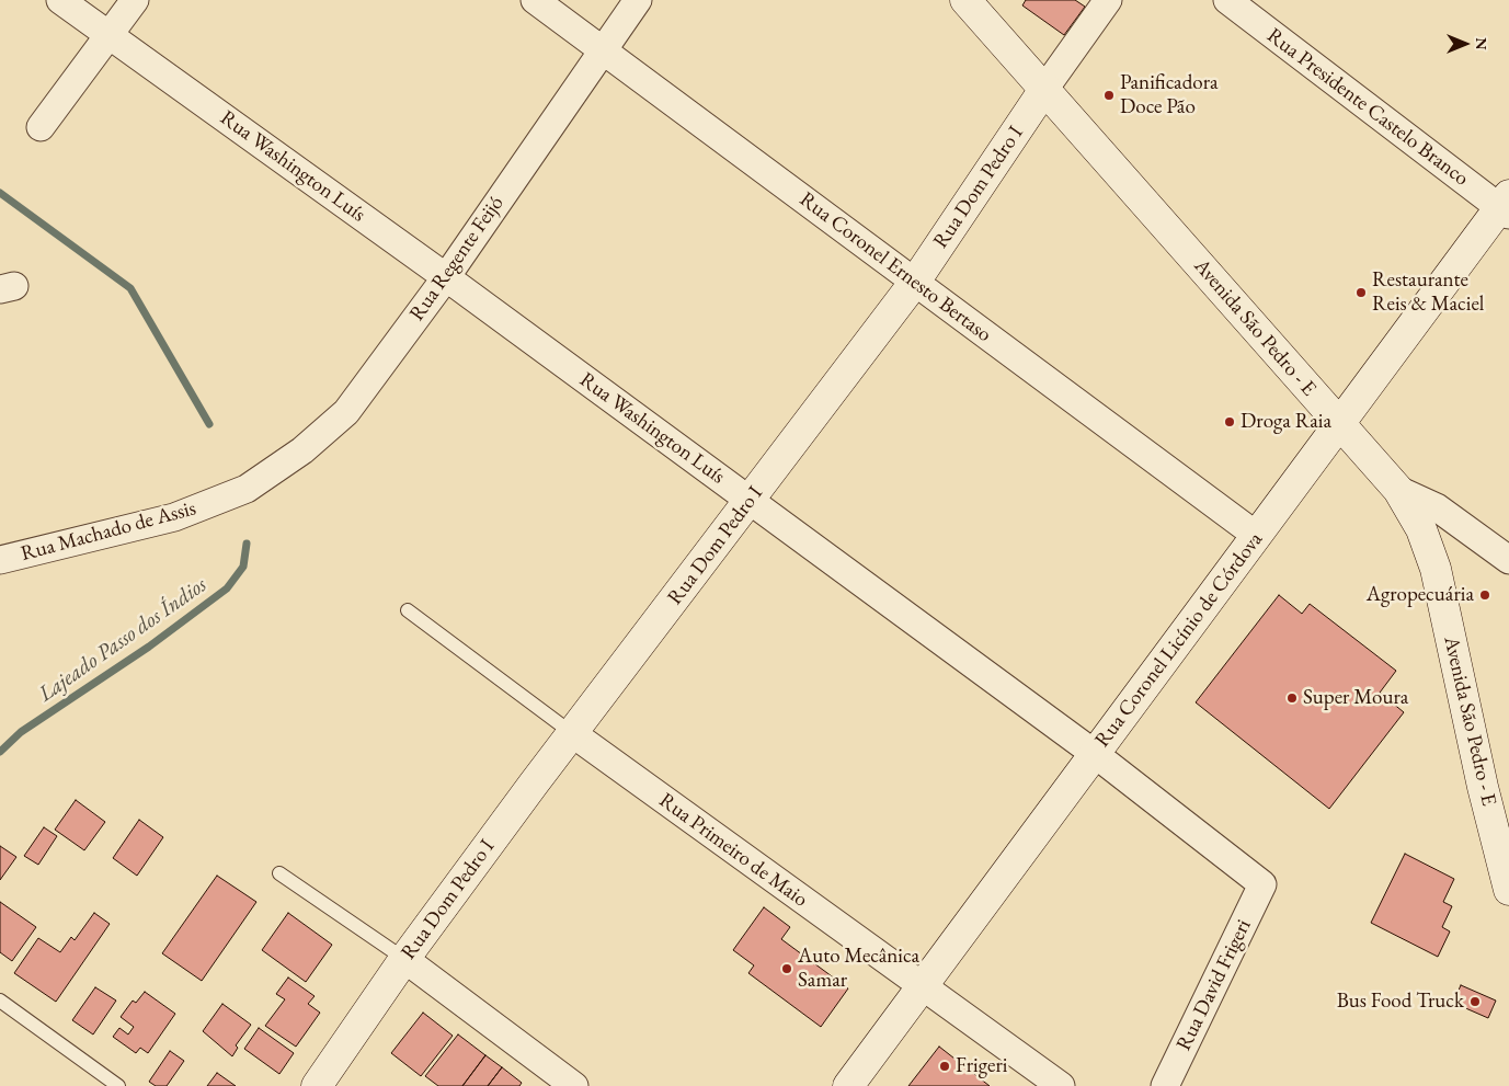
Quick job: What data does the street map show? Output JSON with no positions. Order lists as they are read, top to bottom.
{
  "streets": {
    "street": [
      "Rua Presidente Castelo Branco",
      "Rua Washington Luís",
      "Rua Dom Pedro I",
      "Rua Regente Feijó",
      "Rua Coronel Ernesto Bertaso",
      "Avenida São Pedro - E",
      "Rua Machado de Assis",
      "Rua Coronel Licínio de Córdova",
      "Rua Primeiro de Maio",
      "Rua David Frigeri"
    ]
  },
  "crossings": [
    ["Rua Presidente Castelo Branco", "Rua Coronel Licínio de Córdova"],
    ["Rua Washington Luís", "Rua Dom Pedro I"],
    ["Rua Washington Luís", "Rua Regente Feijó"],
    ["Rua Washington Luís", "Rua Coronel Licínio de Córdova"],
    ["Rua Washington Luís", "Rua David Frigeri"],
    ["Rua Dom Pedro I", "Rua Coronel Ernesto Bertaso"],
    ["Rua Dom Pedro I", "Avenida São Pedro - E"],
    ["Rua Dom Pedro I", "Rua Primeiro de Maio"],
    ["Rua Regente Feijó", "Rua Coronel Ernesto Bertaso"],
    ["Rua Regente Feijó", "Rua Machado de Assis"],
    ["Rua Coronel Ernesto Bertaso", "Rua Coronel Licínio de Córdova"],
    ["Avenida São Pedro - E", "Rua Coronel Licínio de Córdova"],
    ["Rua Coronel Licínio de Córdova", "Rua Primeiro de Maio"]
  ],
  "water": ["Lajeado Passo dos Índios"],
  "places": [
    "Panificadora Doce Pão",
    "Restaurante Reis & Maciel",
    "Droga Raia",
    "Agropecuária",
    "Super Moura",
    "Auto Mecânica Samar",
    "Bus Food Truck",
    "Frigeri"
  ],
  "north": "right"
}
